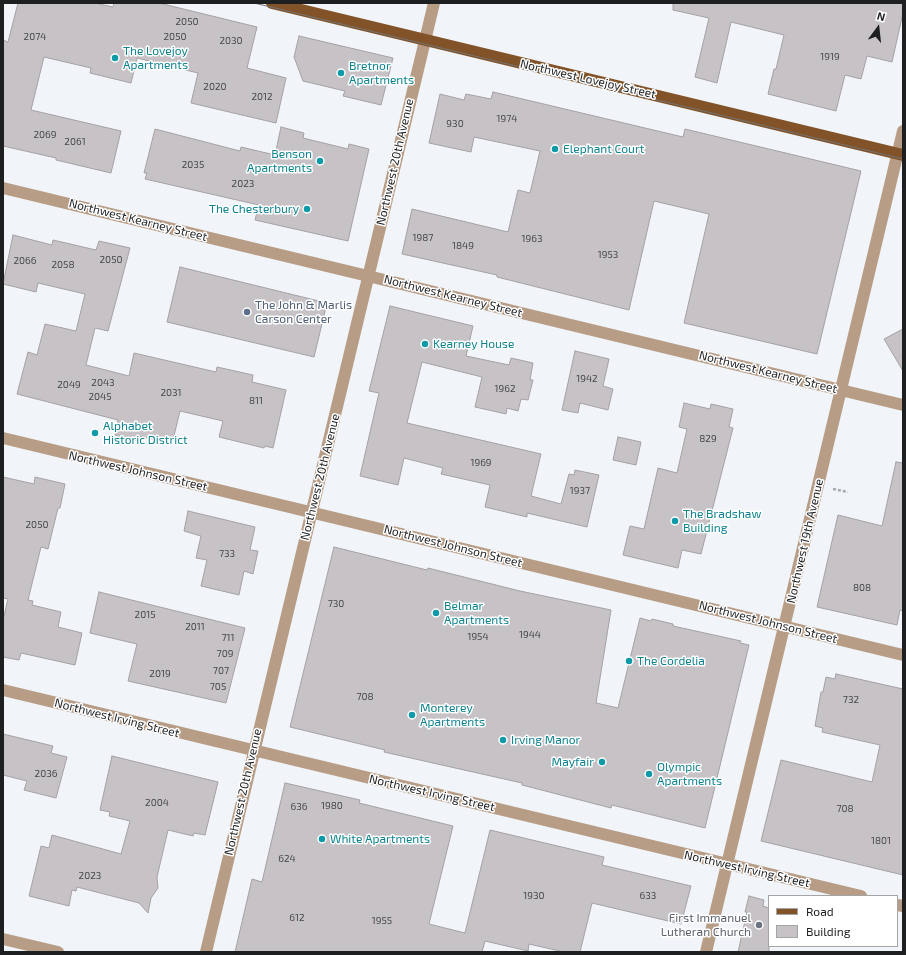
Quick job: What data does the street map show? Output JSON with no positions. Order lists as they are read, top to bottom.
{
  "streets": {
    "main road": ["Northwest Lovejoy Street"],
    "street": [
      "Northwest 20th Avenue",
      "Northwest Kearney Street",
      "Northwest Johnson Street",
      "Northwest 19th Avenue",
      "Northwest Irving Street"
    ]
  },
  "crossings": [
    ["Northwest Lovejoy Street", "Northwest 20th Avenue"],
    ["Northwest Lovejoy Street", "Northwest 19th Avenue"],
    ["Northwest 20th Avenue", "Northwest Kearney Street"],
    ["Northwest 20th Avenue", "Northwest Johnson Street"],
    ["Northwest 20th Avenue", "Northwest Irving Street"],
    ["Northwest Kearney Street", "Northwest 19th Avenue"],
    ["Northwest Johnson Street", "Northwest 19th Avenue"],
    ["Northwest 19th Avenue", "Northwest Irving Street"]
  ],
  "places": [
    "The Lovejoy Apartments",
    "Bretnor Apartments",
    "Elephant Court",
    "Benson Apartments",
    "The Chesterbury",
    "The John & Marlis Carson Center",
    "Kearney House",
    "Alphabet Historic District",
    "The Bradshaw Building",
    "Belmar Apartments",
    "The Cordelia",
    "Monterey Apartments",
    "Irving Manor",
    "Mayfair",
    "Olympic Apartments",
    "White Apartments",
    "First Immanuel Lutheran Church"
  ],
  "house_numbers": [
    "2050",
    "2074",
    "2050",
    "2030",
    "1919",
    "2020",
    "2012",
    "1974",
    "930",
    "2069",
    "2061",
    "2035",
    "2023",
    "1987",
    "1963",
    "1849",
    "1953",
    "2050",
    "2066",
    "2058",
    "1942",
    "2043",
    "2049",
    "1962",
    "2031",
    "2045",
    "811",
    "829",
    "1969",
    "1937",
    "2050",
    "733",
    "808",
    "730",
    "2015",
    "2011",
    "1944",
    "1954",
    "711",
    "709",
    "707",
    "2019",
    "705",
    "708",
    "732",
    "2036",
    "2004",
    "1980",
    "636",
    "708",
    "1801",
    "624",
    "2023",
    "1930",
    "633",
    "612",
    "1955"
  ],
  "legend": ["Road", "Building"],
  "north": "top"
}
